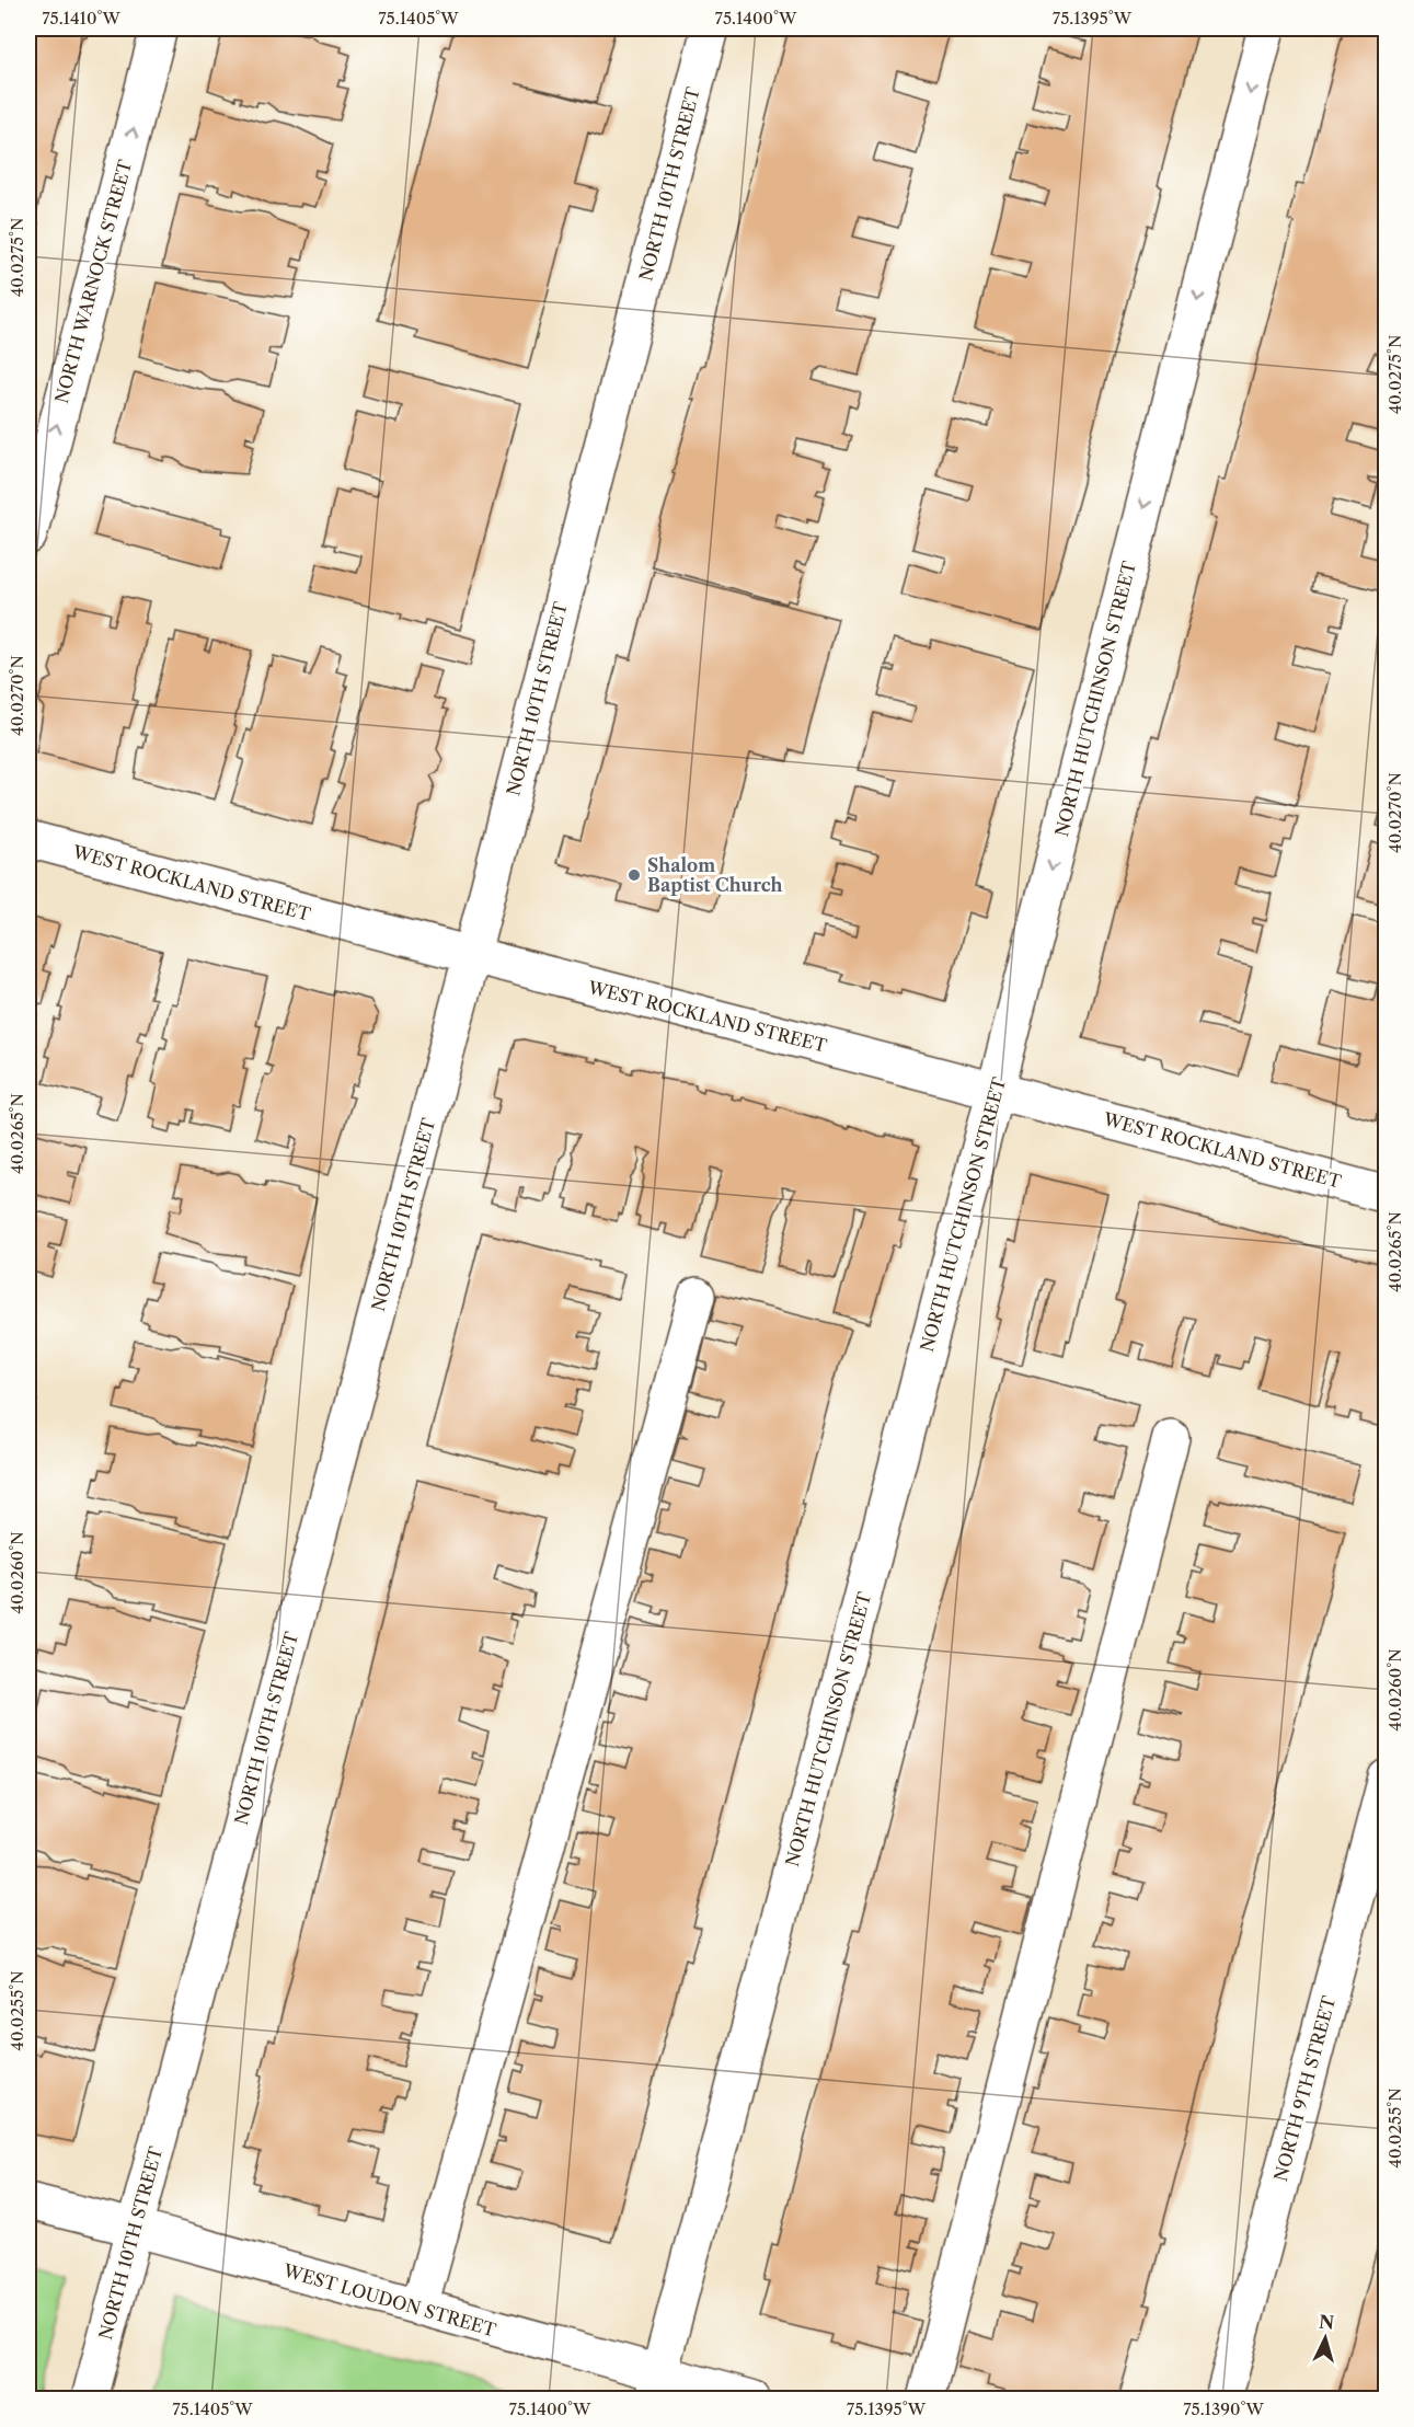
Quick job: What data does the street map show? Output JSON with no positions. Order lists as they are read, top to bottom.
{
  "streets": {
    "street": [
      "NORTH 10TH STREET",
      "NORTH WARNOCK STREET",
      "NORTH HUTCHINSON STREET",
      "WEST ROCKLAND STREET",
      "NORTH 9TH STREET",
      "WEST LOUDON STREET"
    ]
  },
  "crossings": [
    ["NORTH 10TH STREET", "WEST ROCKLAND STREET"],
    ["NORTH 10TH STREET", "WEST LOUDON STREET"],
    ["NORTH HUTCHINSON STREET", "WEST ROCKLAND STREET"],
    ["NORTH HUTCHINSON STREET", "WEST LOUDON STREET"]
  ],
  "one_way": ["NORTH WARNOCK STREET", "NORTH HUTCHINSON STREET"],
  "places": ["Shalom Baptist Church"],
  "north": "top",
  "coordinates": [
    "75.1410°W",
    "75.1405°W",
    "75.1400°W",
    "75.1395°W",
    "40.0275°N",
    "40.0270°N",
    "40.0265°N",
    "40.0260°N",
    "40.0255°N",
    "75.1390°W"
  ]
}
